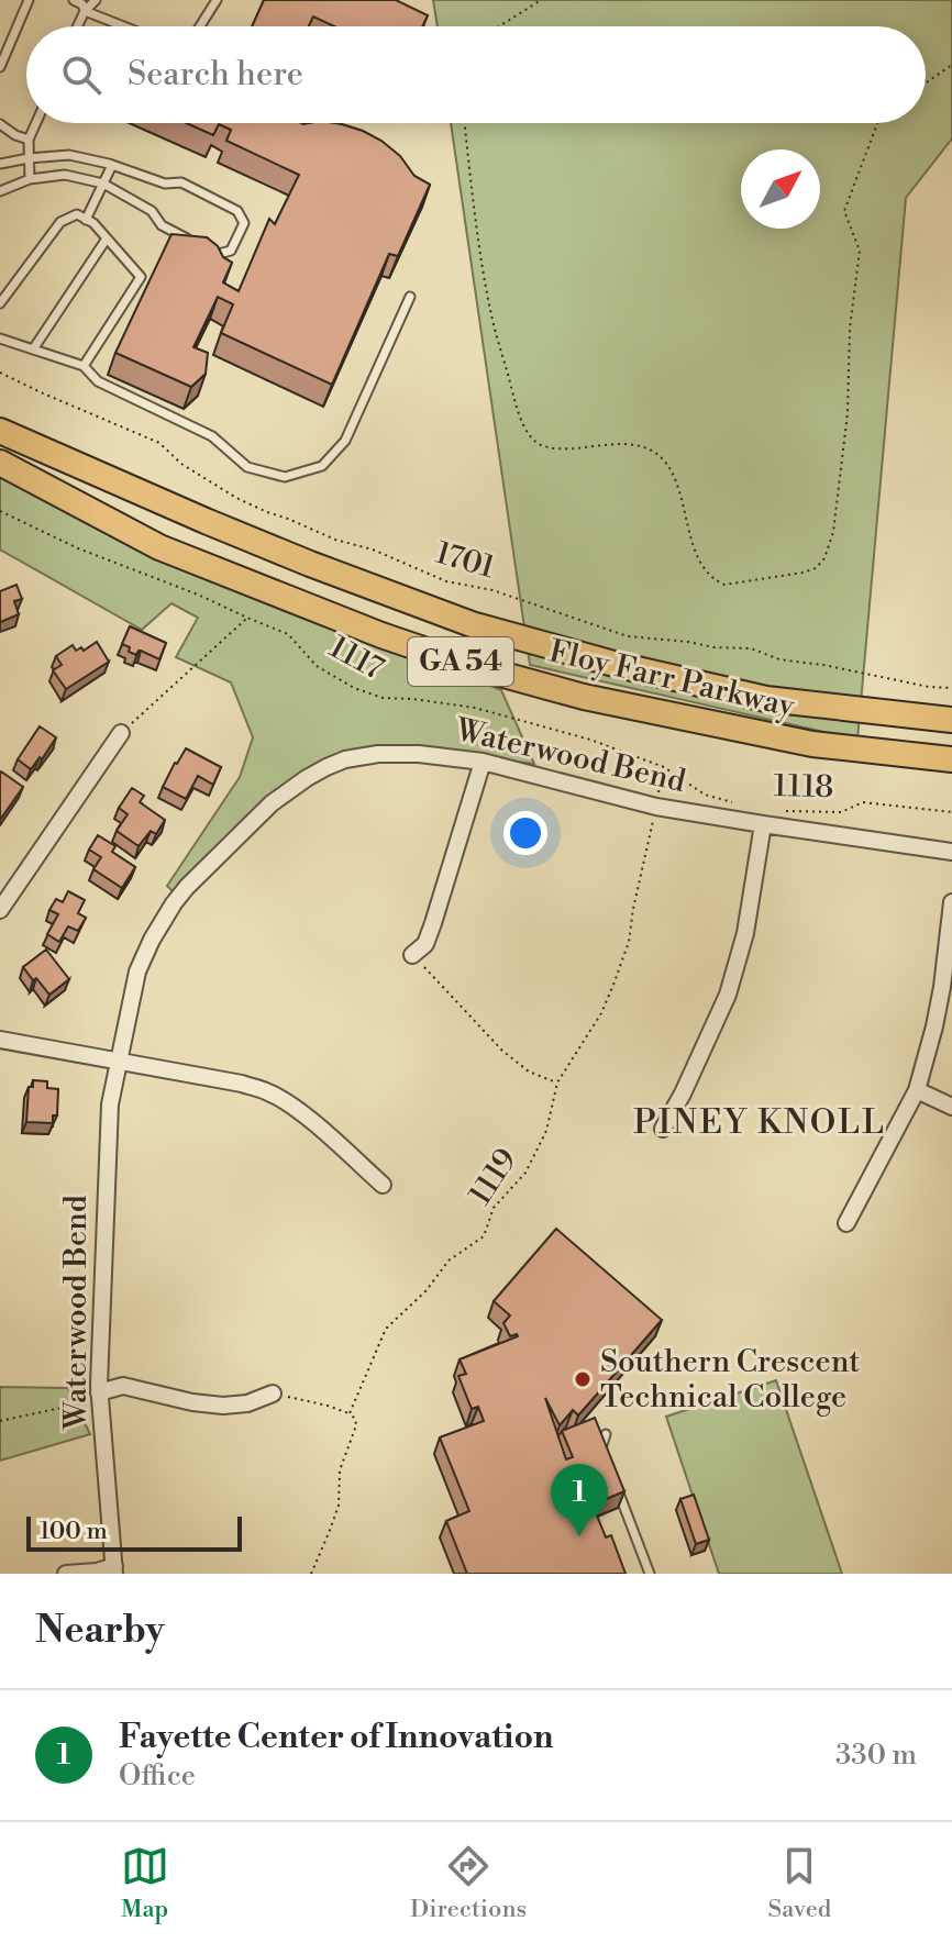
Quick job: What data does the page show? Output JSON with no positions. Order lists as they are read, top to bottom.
{
  "streets": {
    "main road": ["GA 54", "Floy Farr Parkway"],
    "street": ["Waterwood Bend"],
    "path": [
      "1701",
      "1117",
      "1118",
      "1119"
    ]
  },
  "crossings": [
    ["1117", "1118"],
    ["1117", "1119"],
    ["Waterwood Bend", "1119"],
    ["1118", "1119"]
  ],
  "districts": ["PINEY KNOLL"],
  "places": ["Southern Crescent Technical College"],
  "scale_bar": "100 m",
  "north": "top right",
  "page": {
    "search": "Search here",
    "pins": "1",
    "scale": "100 m",
    "heading": "Nearby",
    "list": [
      {
        "mark": "1",
        "name": "Fayette Center of Innovation",
        "note": "Office",
        "value": "330 m"
      }
    ],
    "nav": ["Map", "Directions", "Saved"]
  }
}
